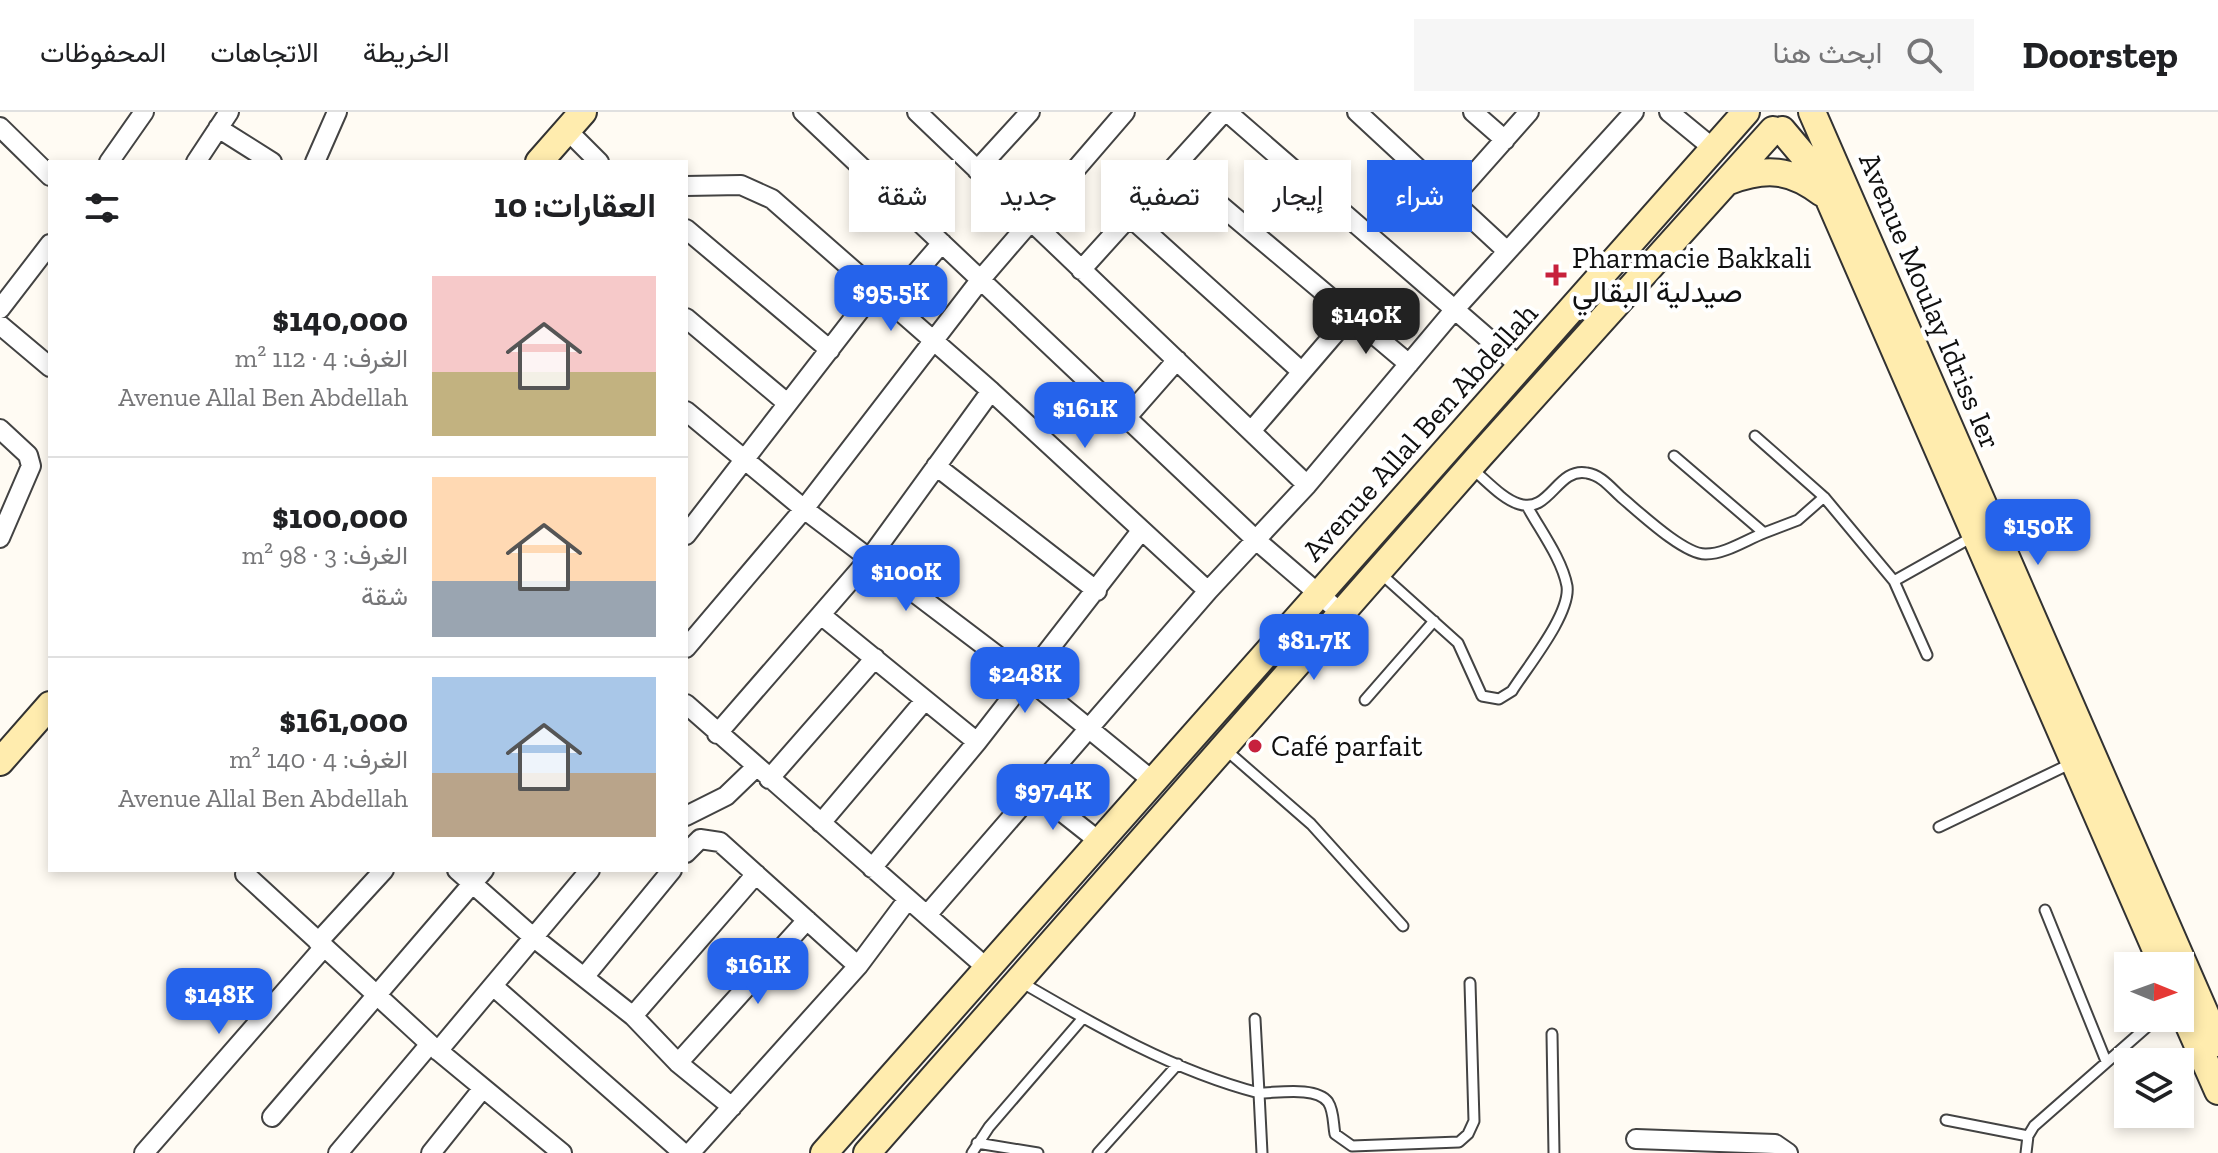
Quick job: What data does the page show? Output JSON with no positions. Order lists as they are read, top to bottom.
{
  "streets": {
    "street": ["Avenue Moulay Idriss Ier", "Avenue Allal Ben Abdellah"]
  },
  "crossings": [
    ["Avenue Moulay Idriss Ier", "Avenue Allal Ben Abdellah"]
  ],
  "places": {
    "health": ["Pharmacie Bakkali صيدلية البقالي"],
    "other": ["Café parfait"]
  },
  "north": "right",
  "page": {
    "header": "Doorstep",
    "search": "ابحث هنا",
    "nav": ["الخريطة", "الاتجاهات", "المحفوظات"],
    "chip": [
      "شراء",
      "إيجار",
      "تصفية",
      "جديد",
      "شقة"
    ],
    "heading": "العقارات: 10",
    "list": [
      {
        "name": "$140,000",
        "note": "الغرف: 4 · 112 m² · Avenue Allal Ben Abdellah"
      },
      {
        "name": "$100,000",
        "note": "الغرف: 3 · 98 m² · شقة"
      },
      {
        "name": "$161,000",
        "note": "الغرف: 4 · 140 m² · Avenue Allal Ben Abdellah"
      }
    ],
    "price": [
      "$95.5K",
      "$140K",
      "$161K",
      "$150K",
      "$100K",
      "$81.7K",
      "$248K",
      "$97.4K",
      "$161K",
      "$148K"
    ]
  }
}
